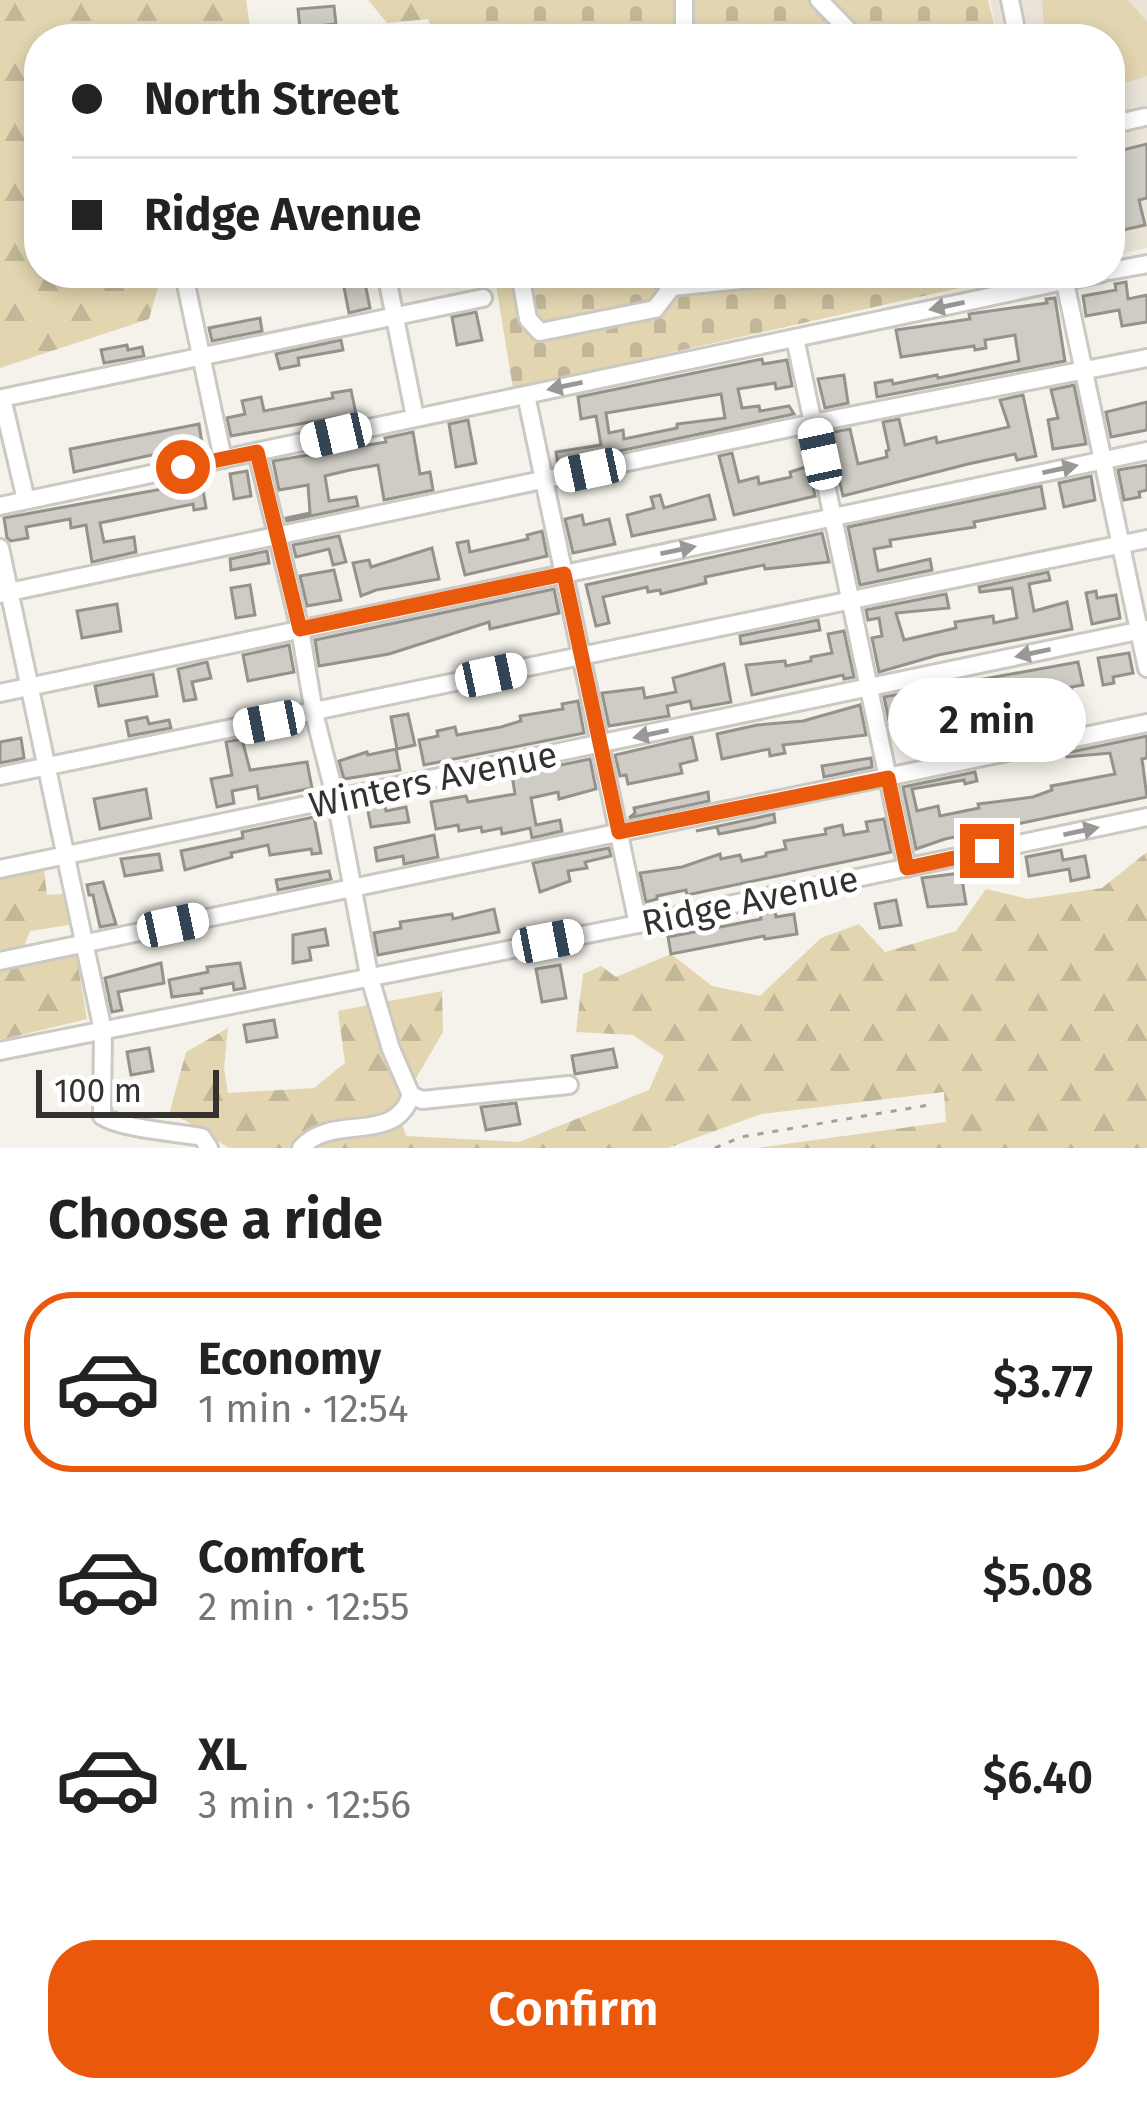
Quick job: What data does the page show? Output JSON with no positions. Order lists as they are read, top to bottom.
{
  "streets": {
    "street": ["Winters Avenue", "Ridge Avenue"]
  },
  "scale_bar": "100 m",
  "page": {
    "banner": ["North Street", "Ridge Avenue"],
    "bubble": "2 min",
    "scale": "100 m",
    "heading": "Choose a ride",
    "list": [
      {
        "name": "Economy",
        "note": "1 min · 12:54",
        "value": "$3.77"
      },
      {
        "name": "Comfort",
        "note": "2 min · 12:55",
        "value": "$5.08"
      },
      {
        "name": "XL",
        "note": "3 min · 12:56",
        "value": "$6.40"
      }
    ],
    "buttons": "Confirm"
  }
}
